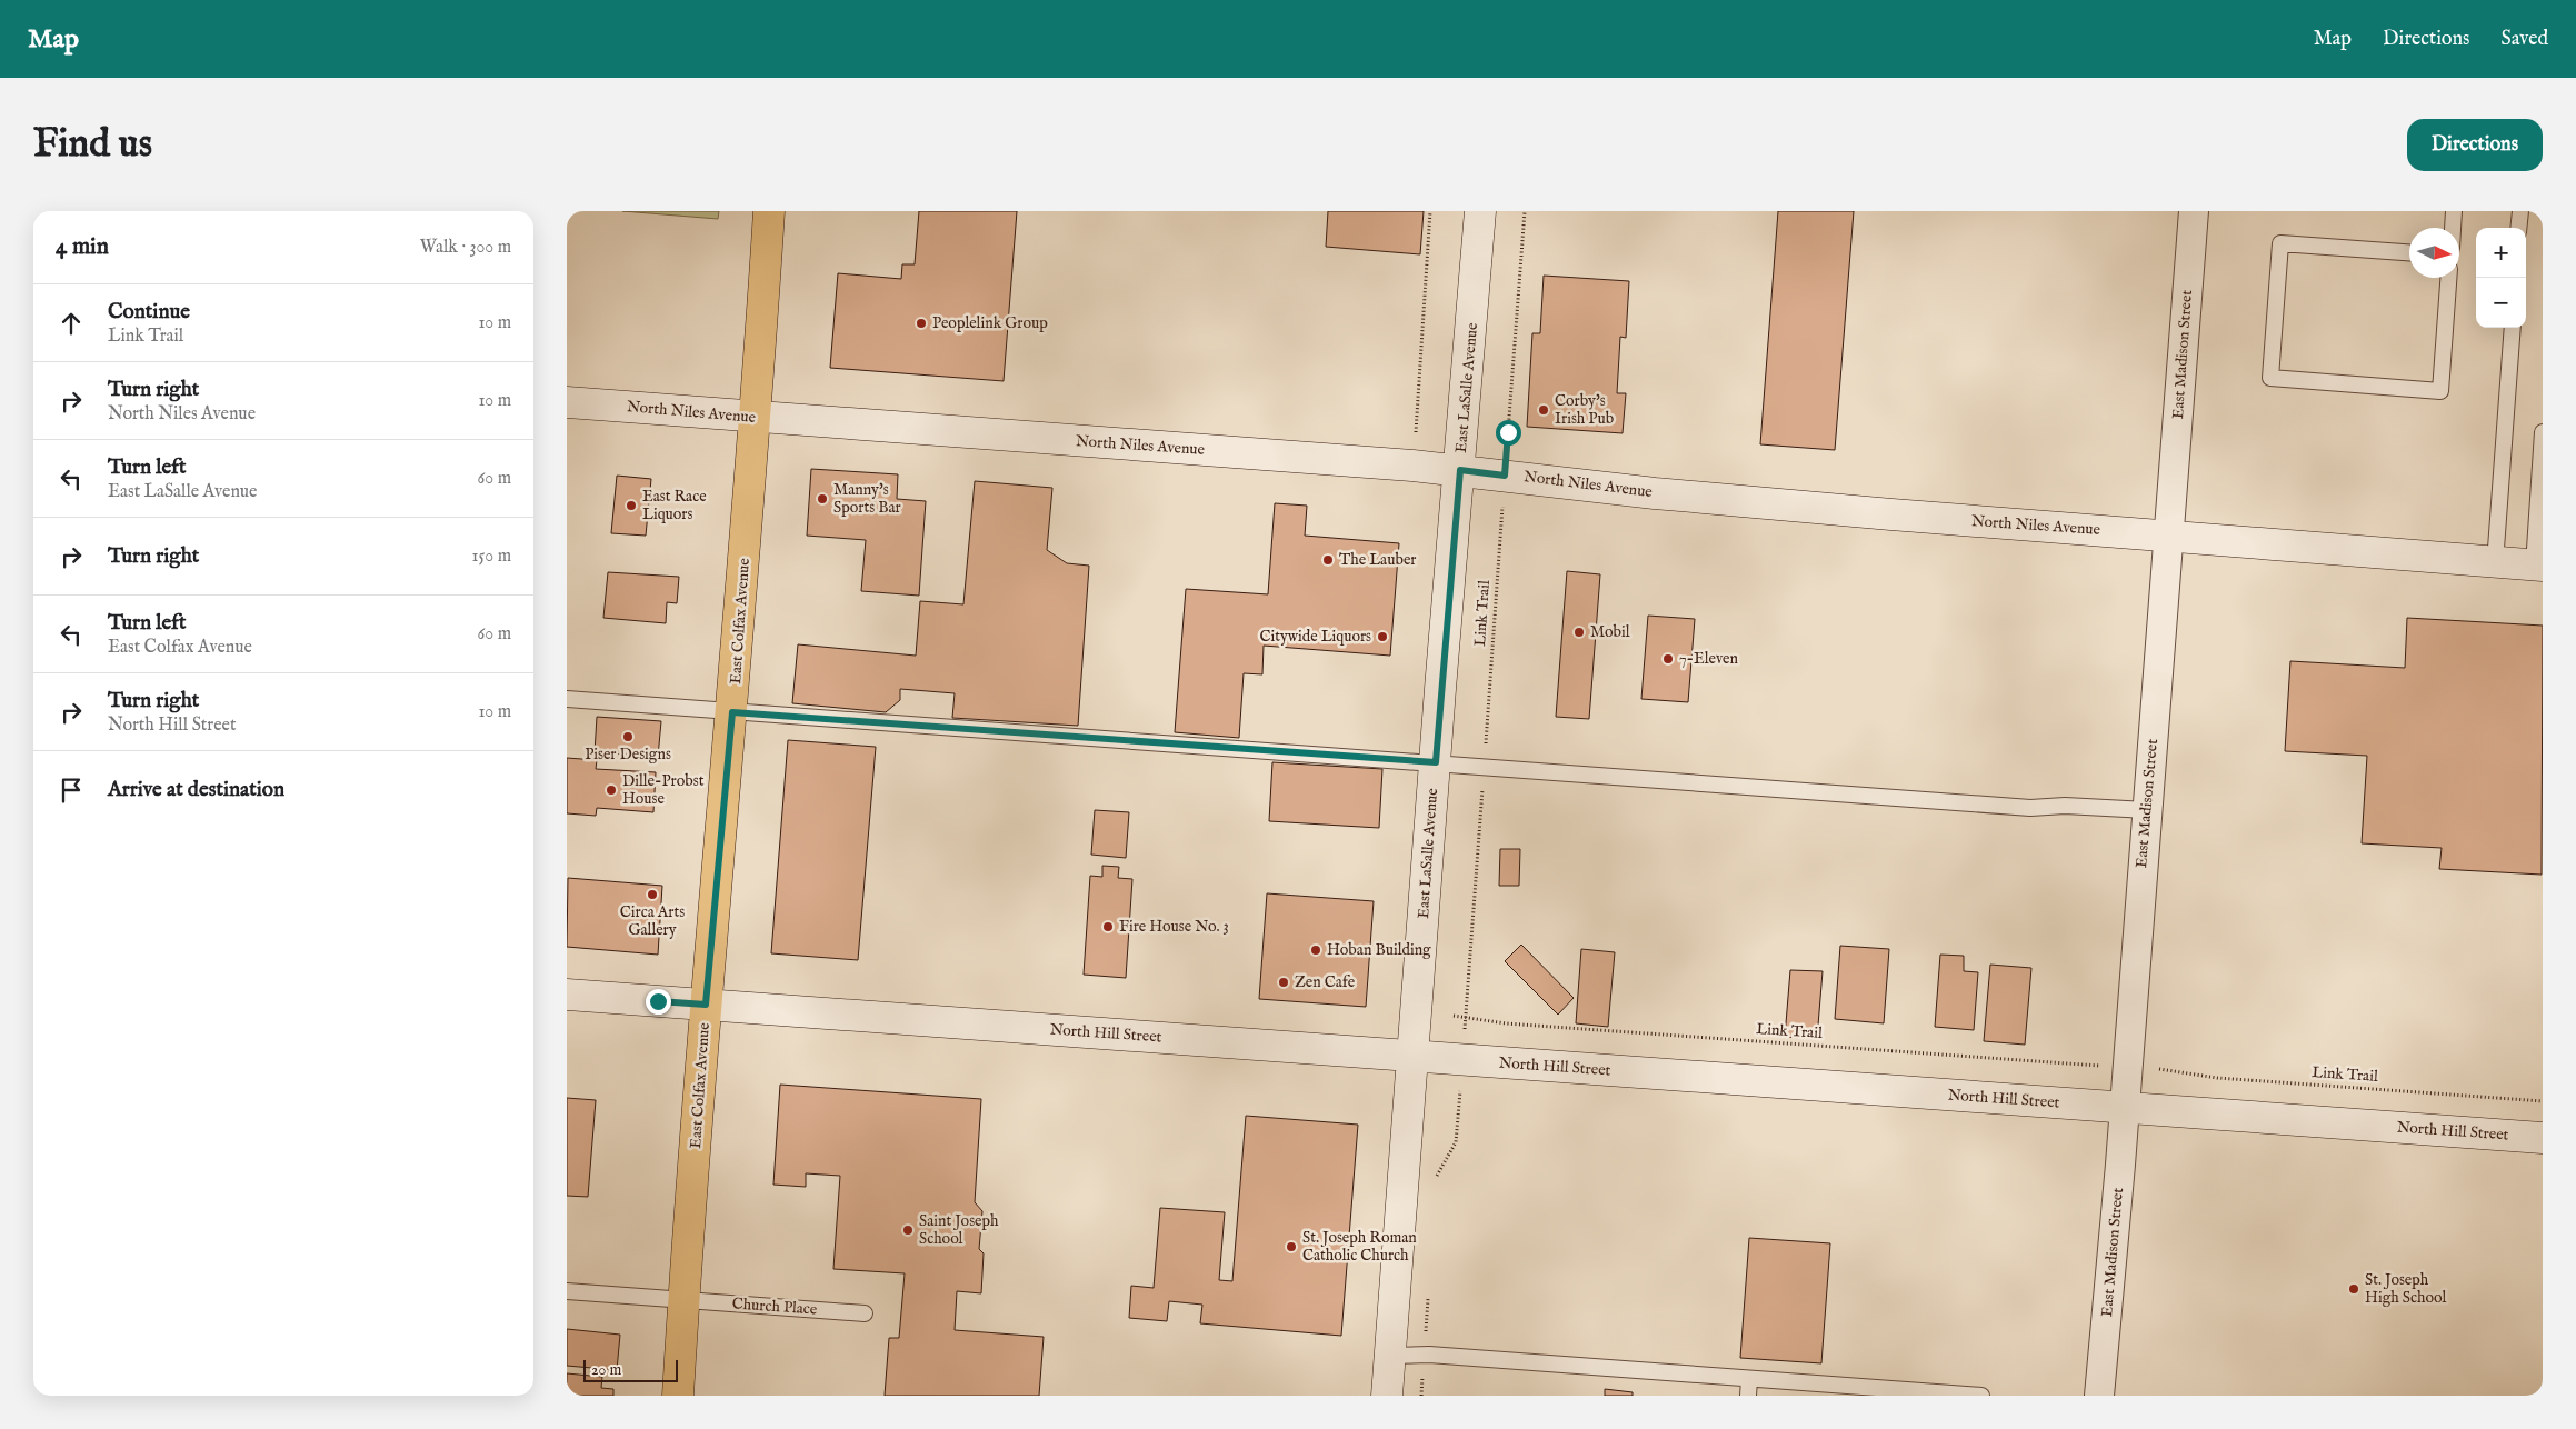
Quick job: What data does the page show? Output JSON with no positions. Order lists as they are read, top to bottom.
{
  "streets": {
    "main road": ["East Colfax Avenue"],
    "street": [
      "East Madison Street",
      "East LaSalle Avenue",
      "North Niles Avenue",
      "North Hill Street"
    ],
    "lane": ["Church Place"],
    "path": ["Link Trail"]
  },
  "crossings": [
    ["East Madison Street", "North Niles Avenue"],
    ["East Madison Street", "North Hill Street"],
    ["East LaSalle Avenue", "North Niles Avenue"],
    ["East LaSalle Avenue", "North Hill Street"],
    ["North Niles Avenue", "Link Trail"],
    ["North Niles Avenue", "East Colfax Avenue"],
    ["East Colfax Avenue", "North Hill Street"],
    ["East Colfax Avenue", "Church Place"]
  ],
  "places": [
    "Peoplelink Group",
    "Corby's Irish Pub",
    "Manny's Sports Bar",
    "East Race Liquors",
    "The Lauber",
    "Mobil",
    "Citywide Liquors",
    "7-Eleven",
    "Piser Designs",
    "Dille-Probst House",
    "Circa Arts Gallery",
    "Fire House No. 3",
    "Hoban Building",
    "Zen Cafe",
    "Saint Joseph School",
    "St. Joseph Roman Catholic Church",
    "St. Joseph High School"
  ],
  "scale_bar": "20 m",
  "north": "right",
  "page": {
    "header": "Map",
    "nav": ["Map", "Directions", "Saved"],
    "buttons": "Directions",
    "title": "Find us",
    "heading": ["4 min", "Walk · 300 m"],
    "map_buttons": ["+", "−"],
    "list": [
      ["Continue", "Link Trail", "10 m"],
      ["Turn right", "North Niles Avenue", "10 m"],
      ["Turn left", "East LaSalle Avenue", "60 m"],
      ["Turn right", "150 m"],
      ["Turn left", "East Colfax Avenue", "60 m"],
      ["Turn right", "North Hill Street", "10 m"],
      "Arrive at destination"
    ],
    "scale": "20 m"
  }
}
